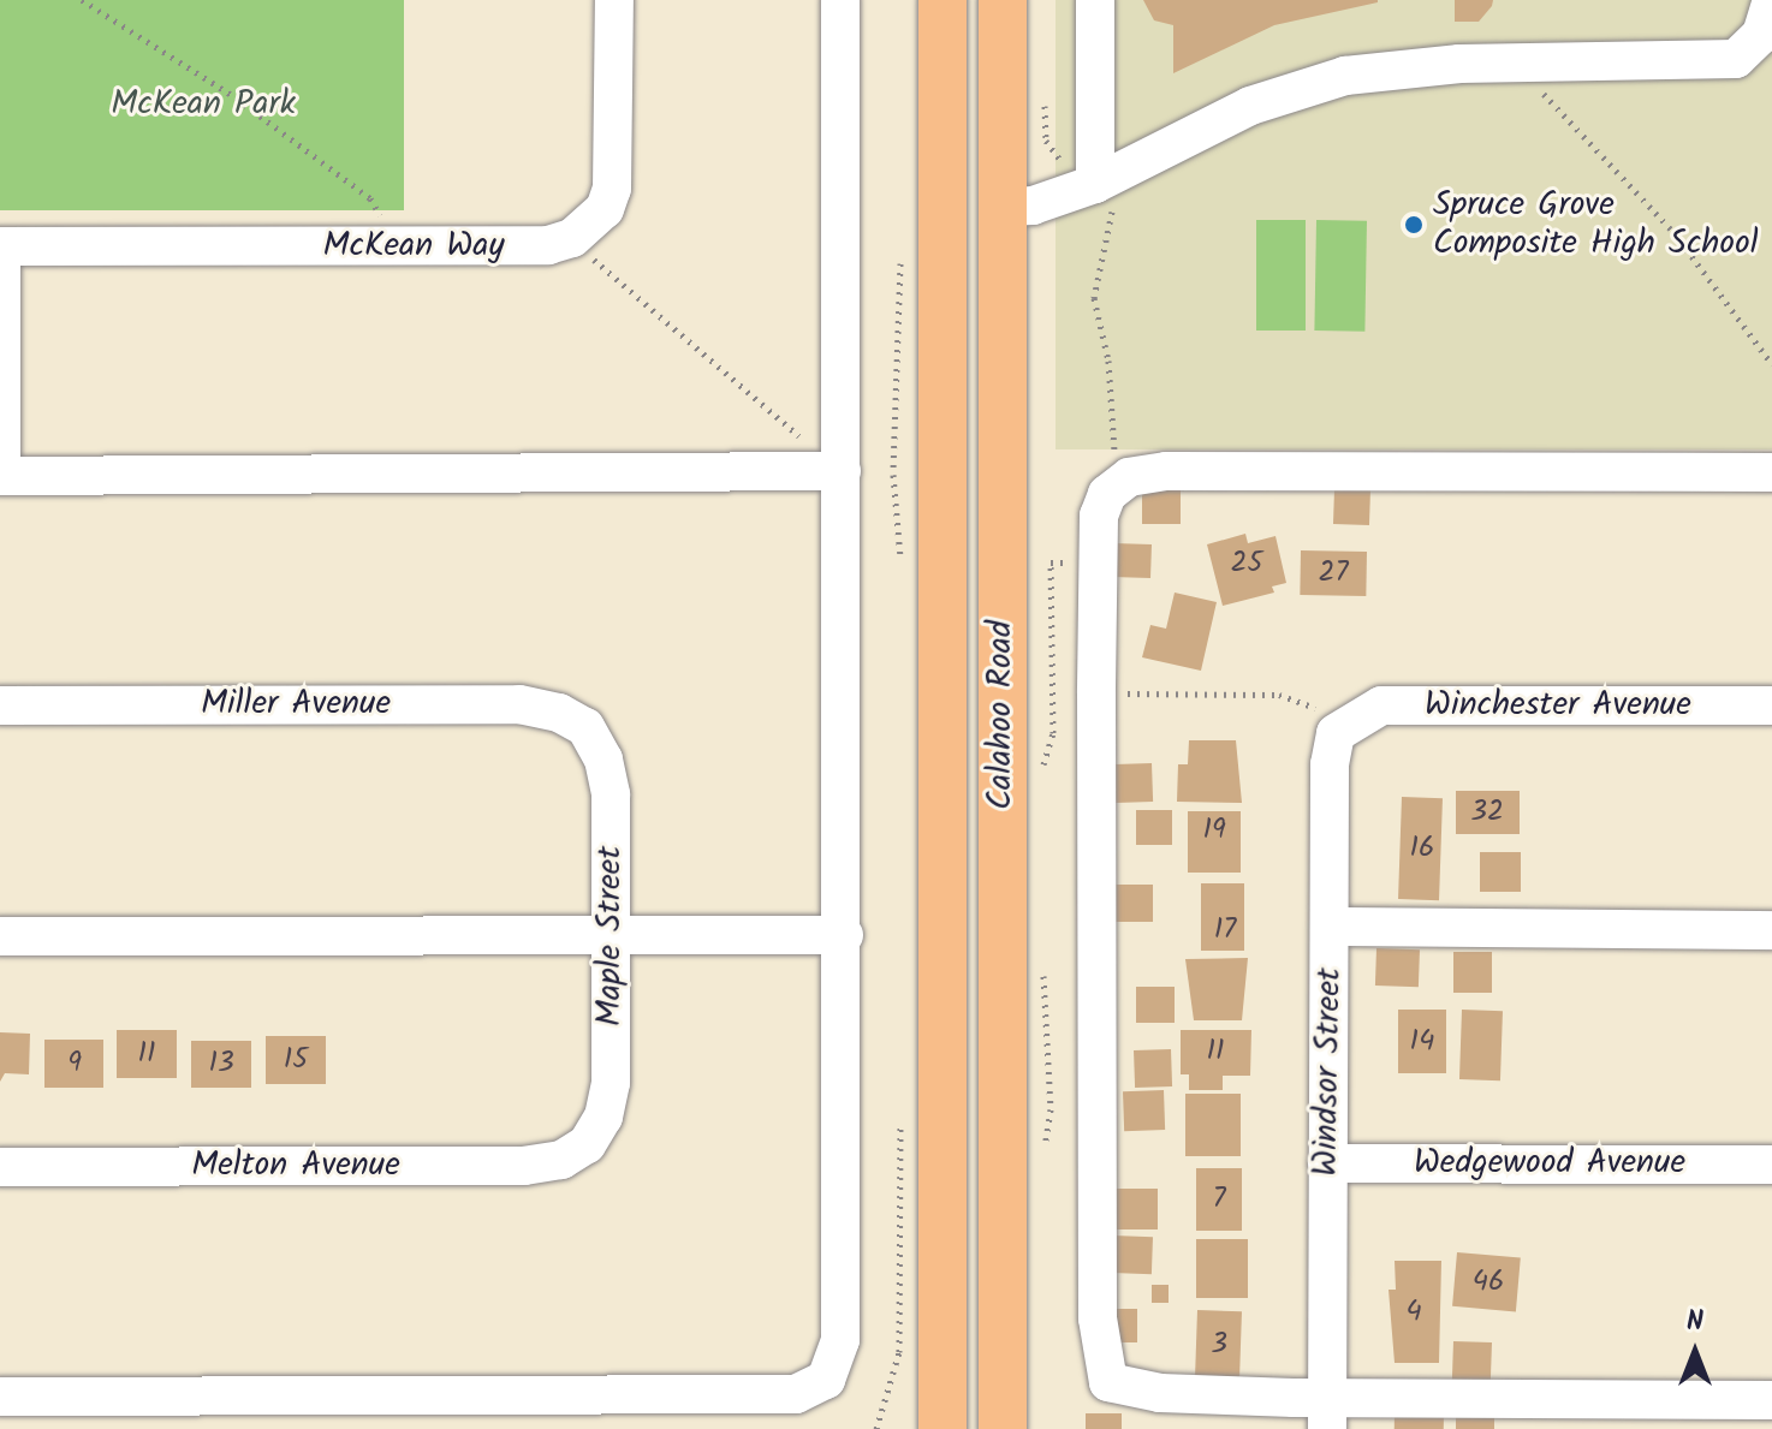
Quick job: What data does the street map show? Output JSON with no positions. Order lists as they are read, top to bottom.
{
  "streets": {
    "main road": ["Calahoo Road"],
    "street": [
      "McKean Way",
      "Miller Avenue",
      "Winchester Avenue",
      "Maple Street",
      "Windsor Street",
      "Wedgewood Avenue",
      "Melton Avenue"
    ]
  },
  "crossings": [
    ["Miller Avenue", "Maple Street"],
    ["Winchester Avenue", "Windsor Street"],
    ["Maple Street", "Melton Avenue"],
    ["Windsor Street", "Wedgewood Avenue"]
  ],
  "parks": ["McKean Park"],
  "places": ["Spruce Grove Composite High School"],
  "house_numbers": [
    "25",
    "27",
    "32",
    "19",
    "16",
    "17",
    "14",
    "11",
    "11",
    "15",
    "9",
    "13",
    "7",
    "46",
    "4",
    "3"
  ],
  "north": "top"
}
